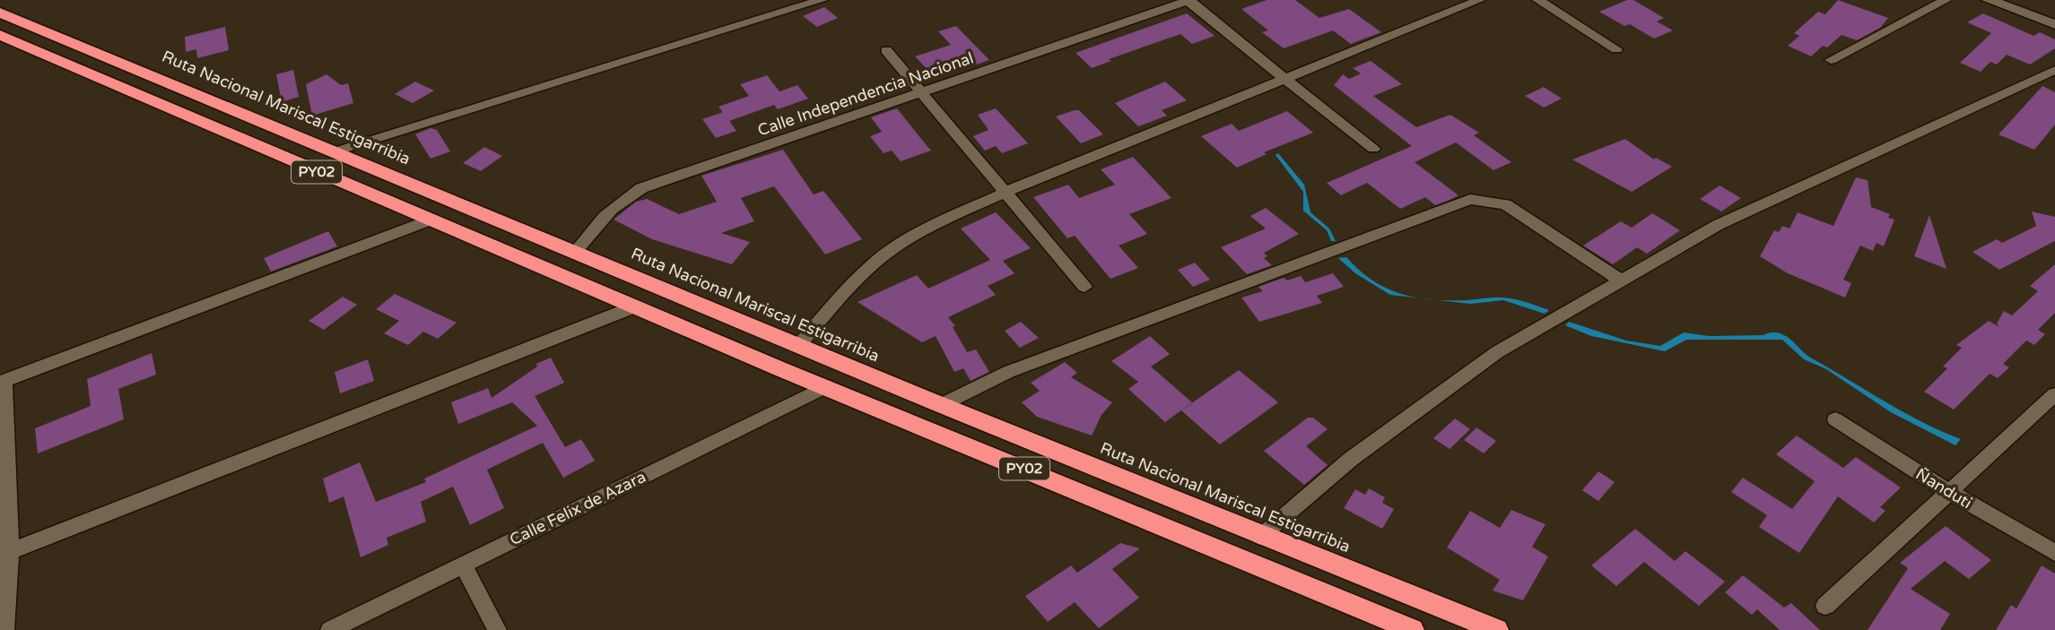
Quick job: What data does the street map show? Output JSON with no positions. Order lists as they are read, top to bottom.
{
  "streets": {
    "highway": ["Ruta Nacional Mariscal Estigarribia", "PY02"],
    "street": ["Calle Independencia Nacional", "Ñanduti", "Calle Felix de Azara"]
  },
  "crossings": [
    ["Calle Independencia Nacional", "Ruta Nacional Mariscal Estigarribia"],
    ["PY02", "Calle Felix de Azara"]
  ]
}
